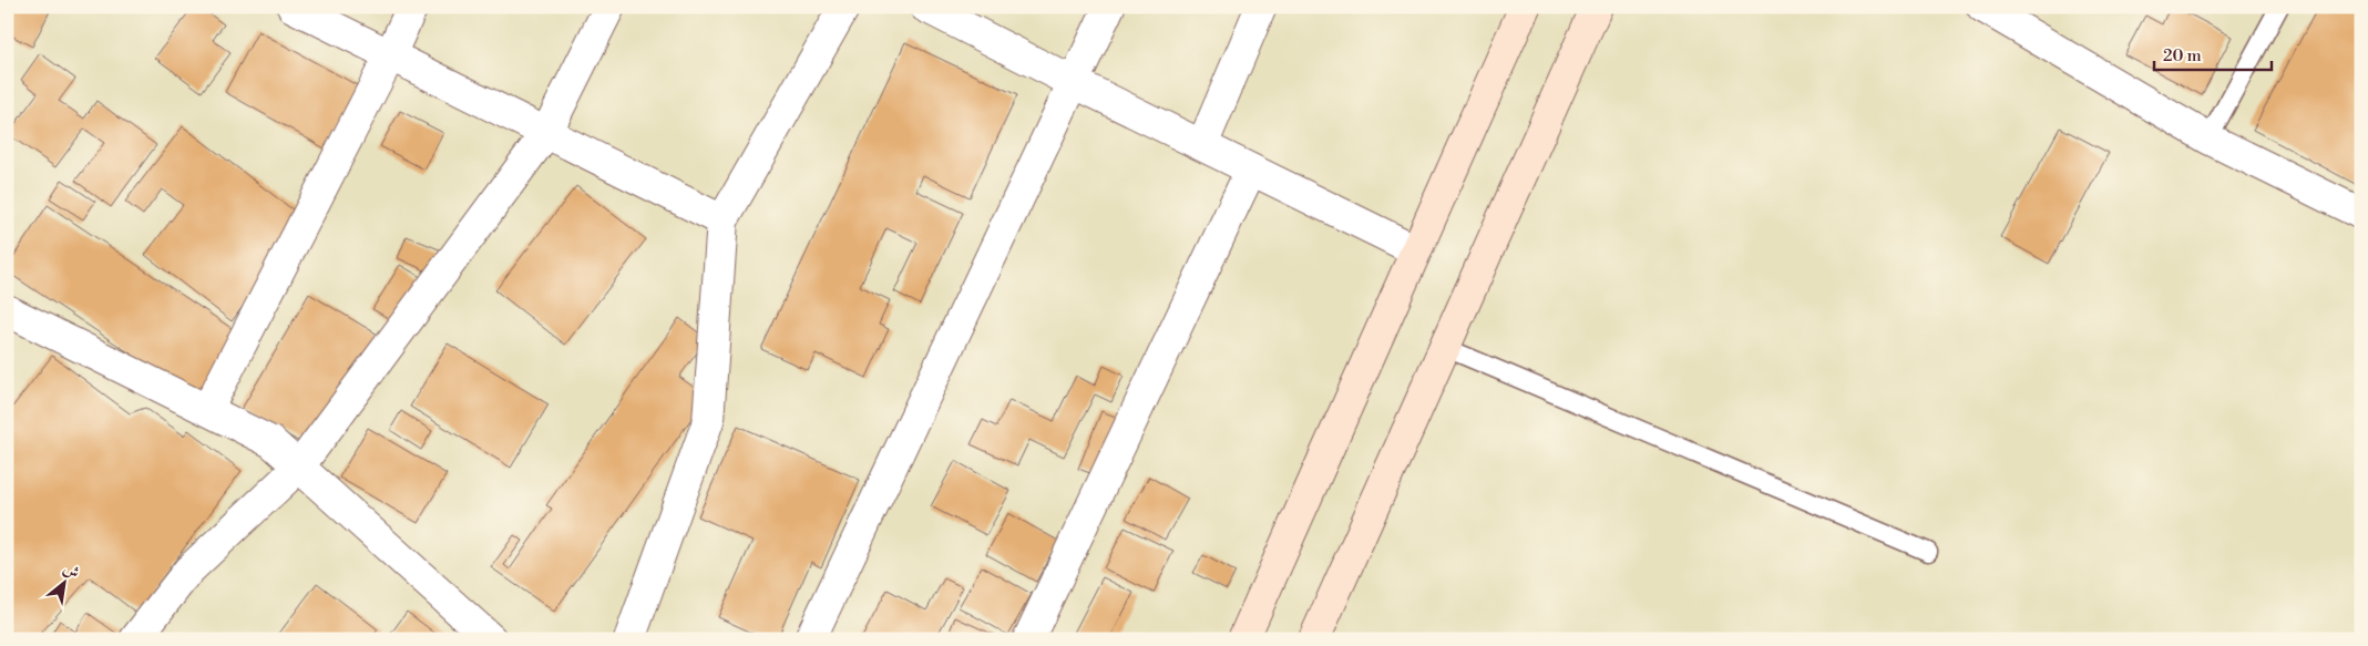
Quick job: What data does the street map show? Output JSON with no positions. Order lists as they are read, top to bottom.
{
  "scale_bar": "20 m",
  "north": "top right"
}
